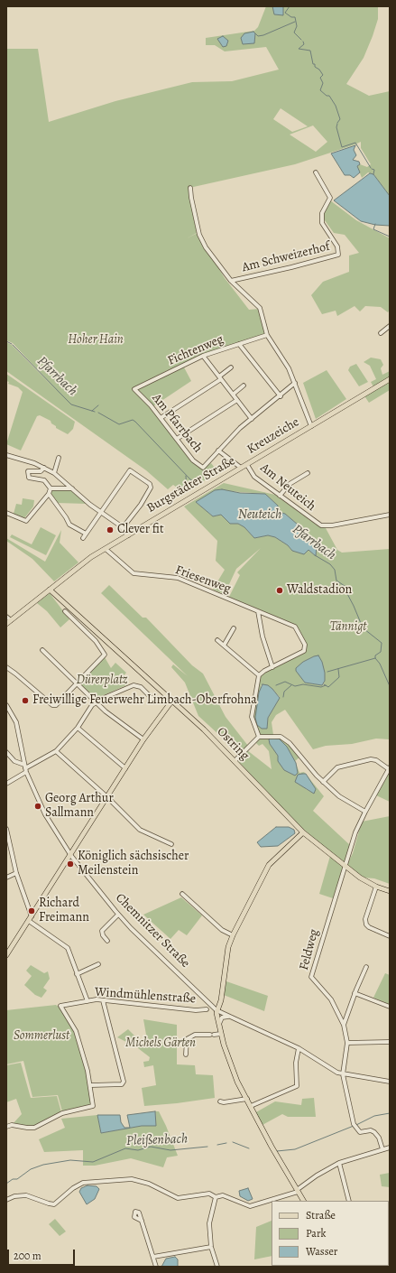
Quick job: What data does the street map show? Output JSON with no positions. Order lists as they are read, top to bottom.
{
  "streets": {
    "main road": ["Kreuzeiche", "Burgstädter Straße", "Ostring"],
    "street": [
      "Am Schweizerhof",
      "Fichtenweg",
      "Am Pfarrbach",
      "Am Neuteich",
      "Friesenweg",
      "Chemnitzer Straße",
      "Feldweg",
      "Windmühlenstraße"
    ]
  },
  "crossings": [
    ["Fichtenweg", "Am Pfarrbach"],
    ["Kreuzeiche", "Burgstädter Straße"],
    ["Kreuzeiche", "Am Neuteich"],
    ["Burgstädter Straße", "Am Neuteich"],
    ["Burgstädter Straße", "Friesenweg"],
    ["Burgstädter Straße", "Ostring"],
    ["Ostring", "Feldweg"],
    ["Chemnitzer Straße", "Feldweg"]
  ],
  "water": ["Pfarrbach", "Neuteich", "Pleißenbach"],
  "parks": [
    "Hoher Hain",
    "Tännigt",
    "Dürerplatz",
    "Sommerlust",
    "Michels Gärten"
  ],
  "places": [
    "Clever fit",
    "Waldstadion",
    "Freiwillige Feuerwehr Limbach-Oberfrohna",
    "Georg Arthur Sallmann",
    "Königlich sächsischer Meilenstein",
    "Richard Freimann"
  ],
  "legend": ["Straße", "Park", "Wasser"],
  "scale_bar": "200 m"
}
